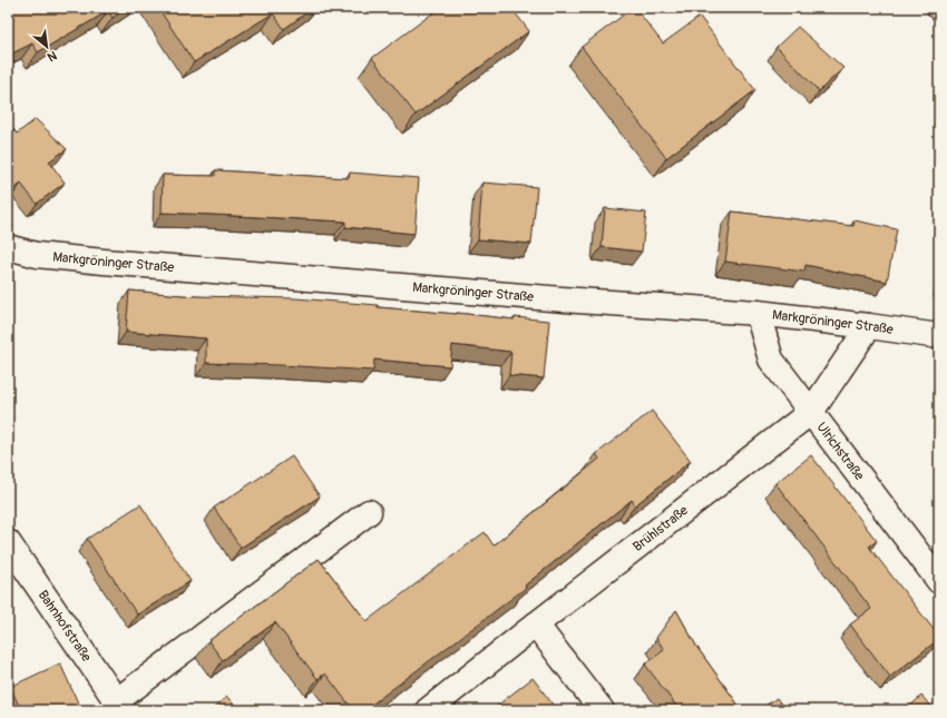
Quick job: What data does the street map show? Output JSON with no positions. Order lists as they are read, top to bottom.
{
  "streets": {
    "street": [
      "Markgröninger Straße",
      "Ulrichstraße",
      "Brühlstraße",
      "Bahnhofstraße"
    ]
  },
  "crossings": [
    ["Markgröninger Straße", "Ulrichstraße"],
    ["Markgröninger Straße", "Brühlstraße"],
    ["Ulrichstraße", "Brühlstraße"]
  ],
  "north": "bottom right"
}
